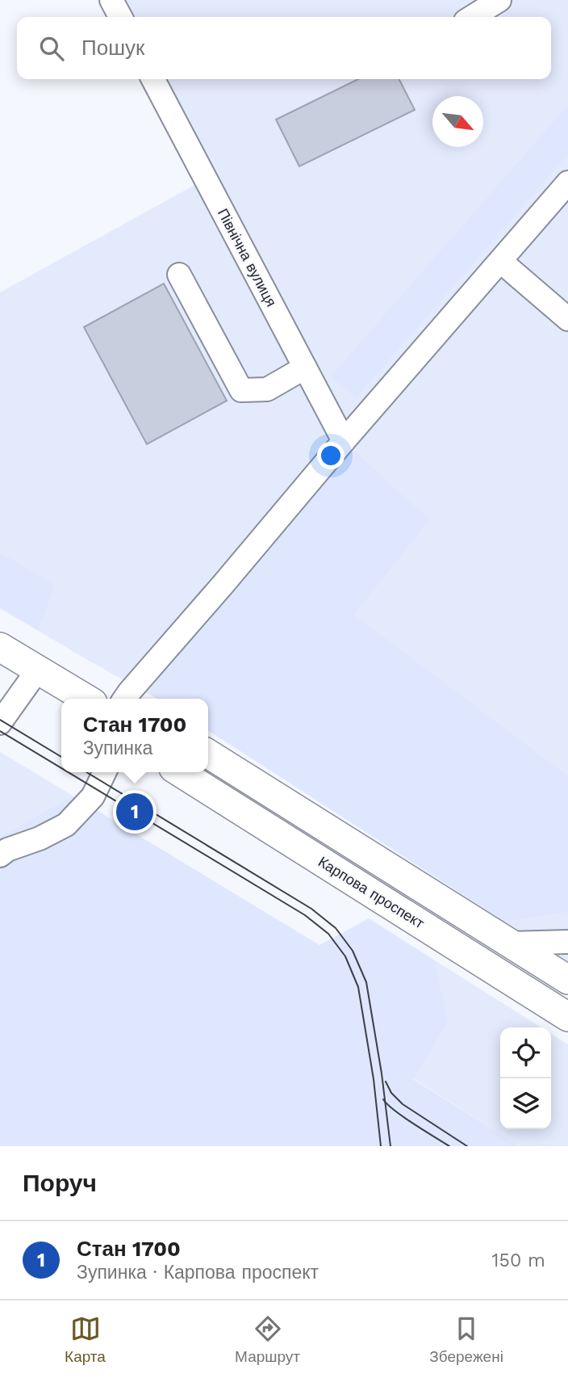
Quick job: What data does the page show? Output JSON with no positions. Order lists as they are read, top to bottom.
{
  "streets": {
    "main road": ["Карпова проспект"],
    "street": ["Північна вулиця"]
  },
  "north": "bottom right",
  "page": {
    "search": "Пошук",
    "popup": ["Стан 1700", "Зупинка"],
    "pins": "1",
    "heading": "Поруч",
    "list": [
      {
        "mark": "1",
        "name": "Стан 1700",
        "note": "Зупинка · Карпова проспект",
        "value": "150 m"
      }
    ],
    "nav": ["Карта", "Маршрут", "Збережені"]
  }
}
